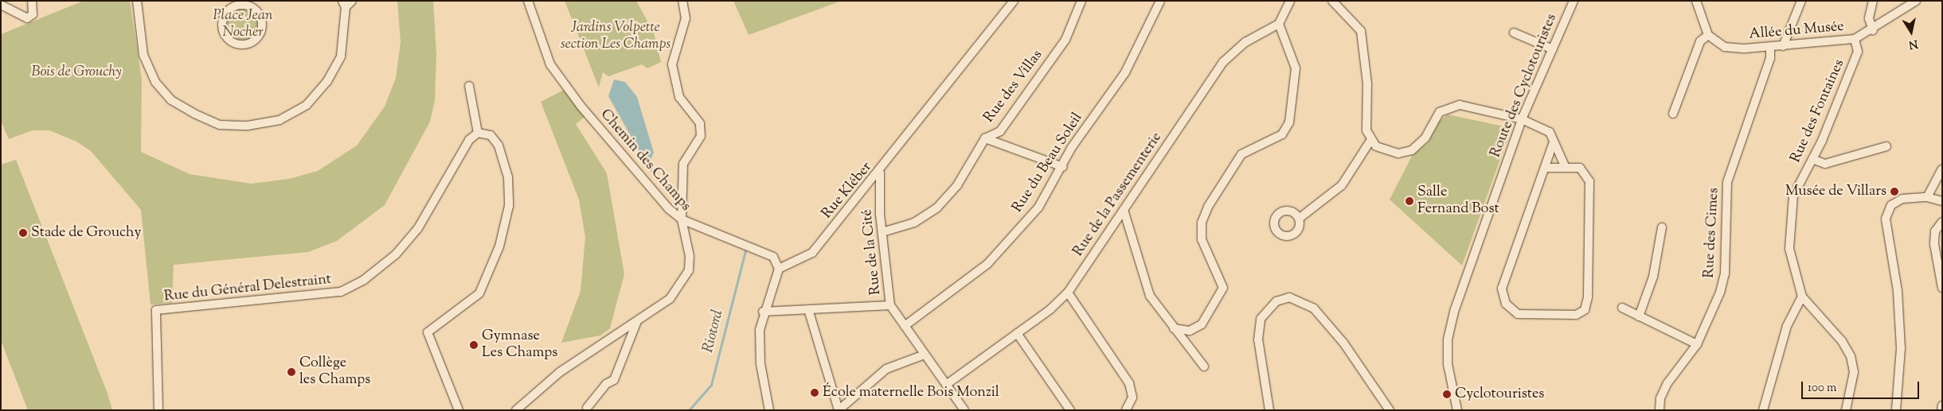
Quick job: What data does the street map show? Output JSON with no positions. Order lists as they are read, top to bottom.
{
  "streets": {
    "street": [
      "Allée du Musée",
      "Route des Cyclotouristes",
      "Rue des Villas",
      "Rue des Fontaines",
      "Chemin des Champs",
      "Rue du Beau Soleil",
      "Rue Kléber",
      "Rue de la Passementerie",
      "Rue des Cimes",
      "Rue de la Cité",
      "Rue du Général Delestraint"
    ]
  },
  "crossings": [
    ["Allée du Musée", "Rue des Fontaines"],
    ["Allée du Musée", "Rue des Cimes"],
    ["Rue des Villas", "Rue de la Cité"],
    ["Rue Kléber", "Rue de la Cité"]
  ],
  "water": ["Riotord"],
  "parks": ["Place Jean Nocher", "Jardins Volpette section Les Champs", "Bois de Grouchy"],
  "places": [
    "Musée de Villars",
    "Salle Fernand Bost",
    "Stade de Grouchy",
    "Gymnase Les Champs",
    "Collège les Champs",
    "École maternelle Bois Monzil",
    "Cyclotouristes"
  ],
  "scale_bar": "100 m",
  "north": "bottom"
}
